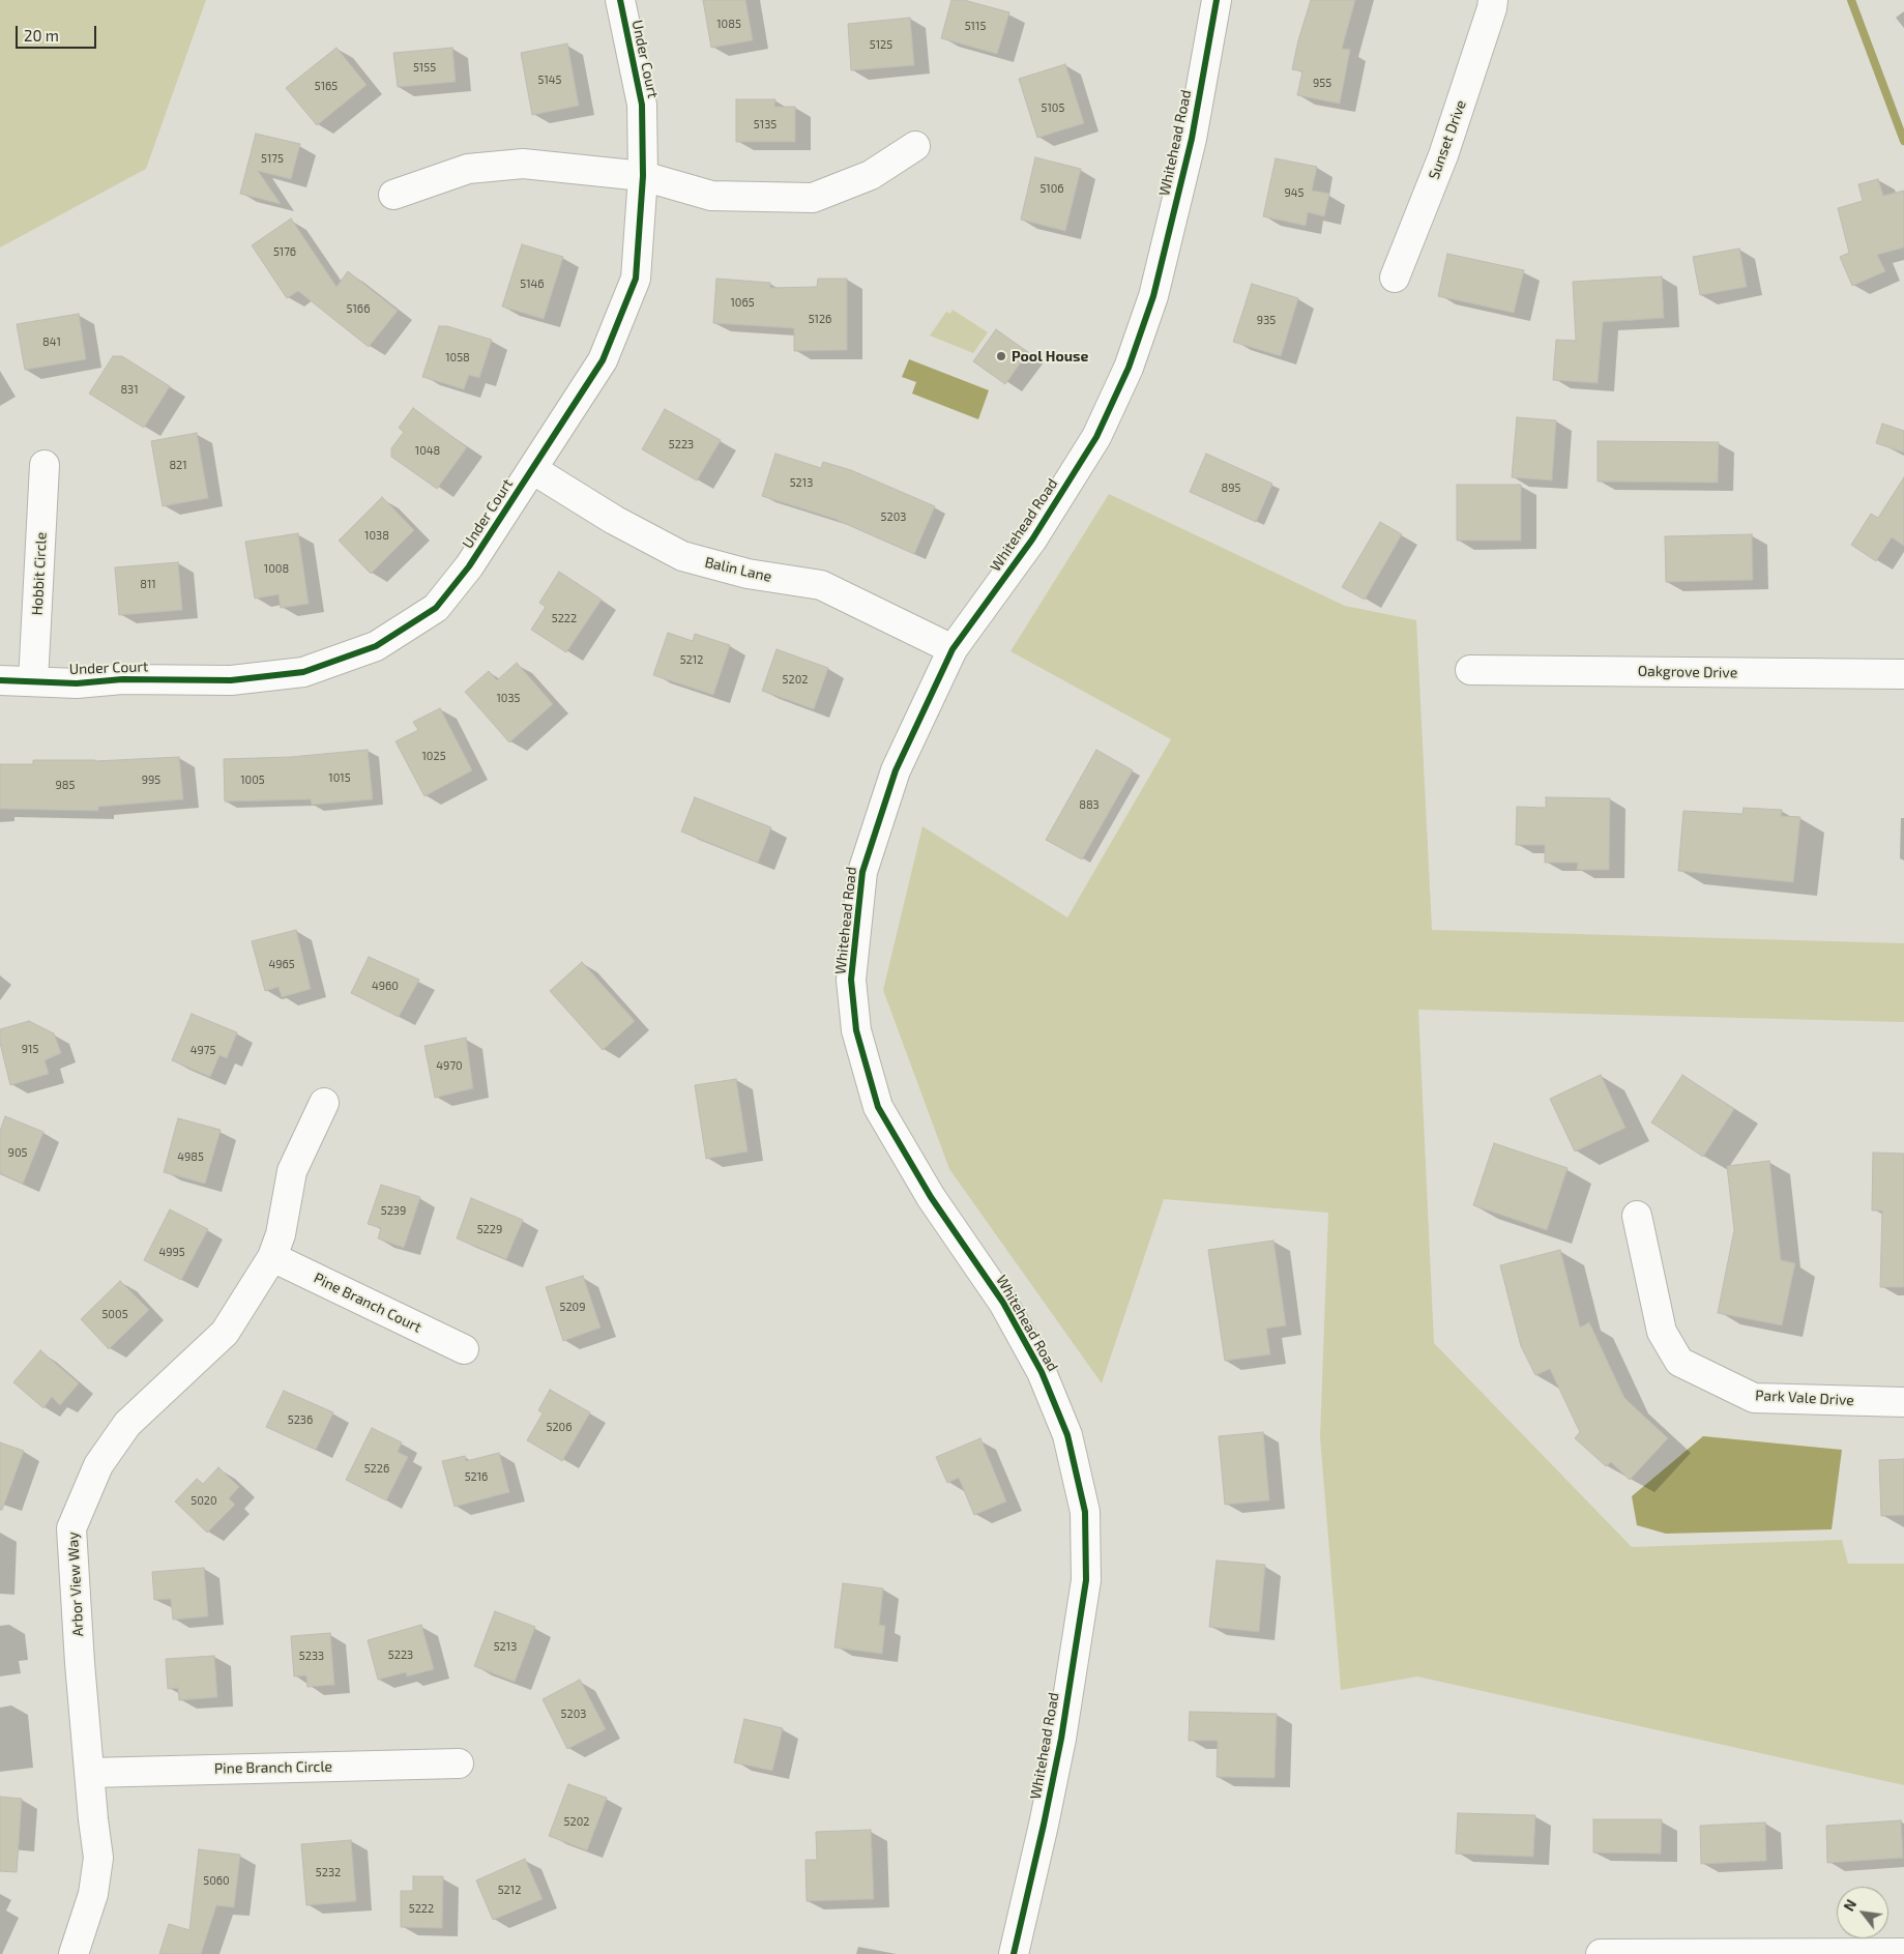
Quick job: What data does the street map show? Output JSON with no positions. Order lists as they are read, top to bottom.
{
  "streets": {
    "street": [
      "Under Court",
      "Sunset Drive",
      "Whitehead Road",
      "Balin Lane",
      "Hobbit Circle",
      "Oakgrove Drive",
      "Pine Branch Court",
      "Park Vale Drive",
      "Arbor View Way",
      "Pine Branch Circle"
    ]
  },
  "crossings": [
    ["Under Court", "Balin Lane"],
    ["Under Court", "Hobbit Circle"],
    ["Whitehead Road", "Balin Lane"],
    ["Pine Branch Court", "Arbor View Way"],
    ["Arbor View Way", "Pine Branch Circle"]
  ],
  "places": ["Pool House"],
  "house_numbers": [
    "1085",
    "5115",
    "5125",
    "5155",
    "5145",
    "955",
    "5165",
    "5105",
    "5135",
    "5175",
    "5106",
    "945",
    "5176",
    "5146",
    "1065",
    "5166",
    "5126",
    "935",
    "841",
    "1058",
    "831",
    "5223",
    "1048",
    "821",
    "5213",
    "895",
    "5203",
    "1038",
    "1008",
    "811",
    "5222",
    "5212",
    "5202",
    "1035",
    "1025",
    "1015",
    "995",
    "1005",
    "985",
    "883",
    "4965",
    "4960",
    "915",
    "4975",
    "4970",
    "905",
    "4985",
    "5239",
    "5229",
    "4995",
    "5209",
    "5005",
    "5236",
    "5206",
    "5226",
    "5216",
    "5020",
    "5213",
    "5223",
    "5233",
    "5203",
    "5202",
    "5232",
    "5060",
    "5212",
    "5222"
  ],
  "scale_bar": "20 m",
  "north": "top left"
}
